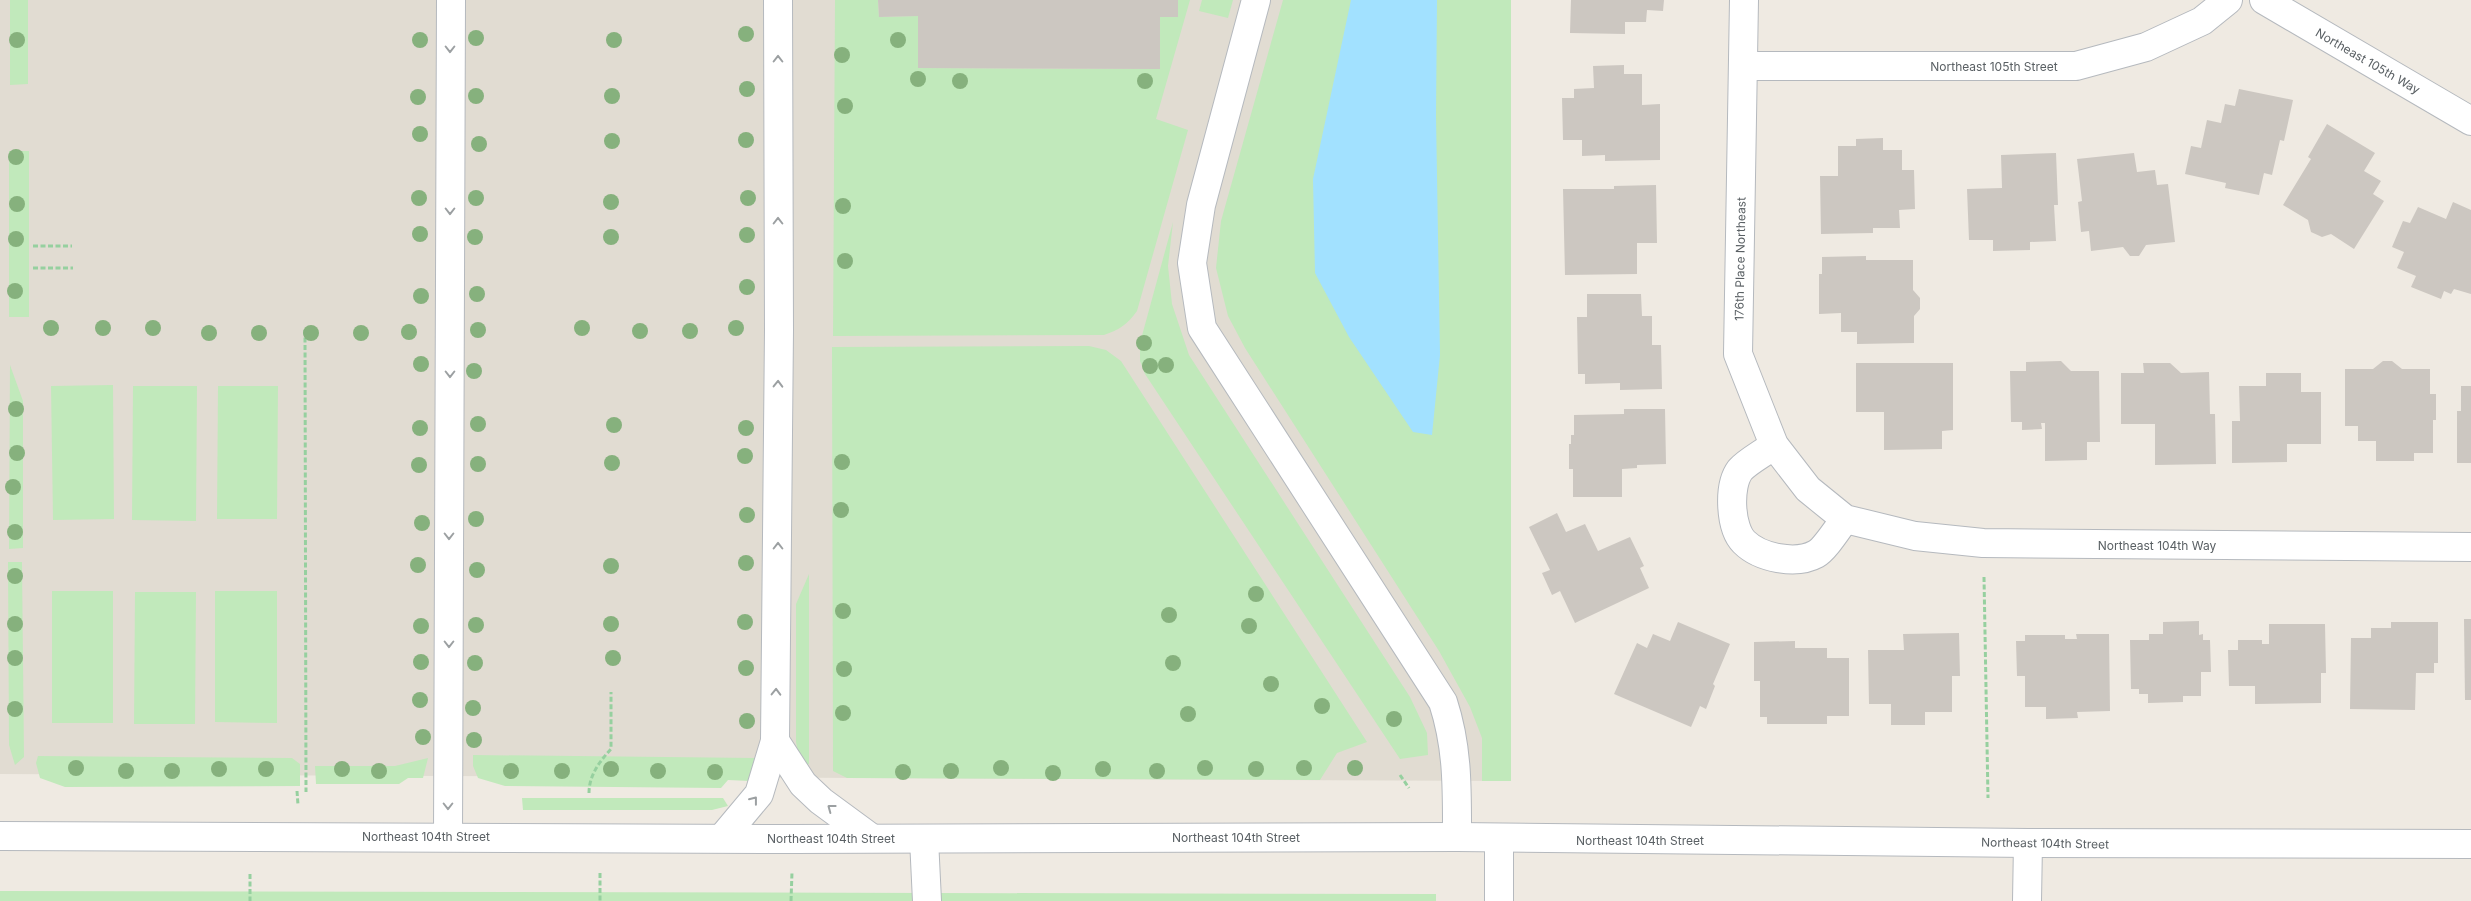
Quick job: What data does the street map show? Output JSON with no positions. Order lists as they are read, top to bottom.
{
  "streets": {
    "street": [
      "Northeast 105th Way",
      "Northeast 105th Street",
      "176th Place Northeast",
      "Northeast 104th Way",
      "Northeast 104th Street"
    ]
  },
  "crossings": [
    ["Northeast 105th Street", "176th Place Northeast"],
    ["176th Place Northeast", "Northeast 104th Way"]
  ]
}
